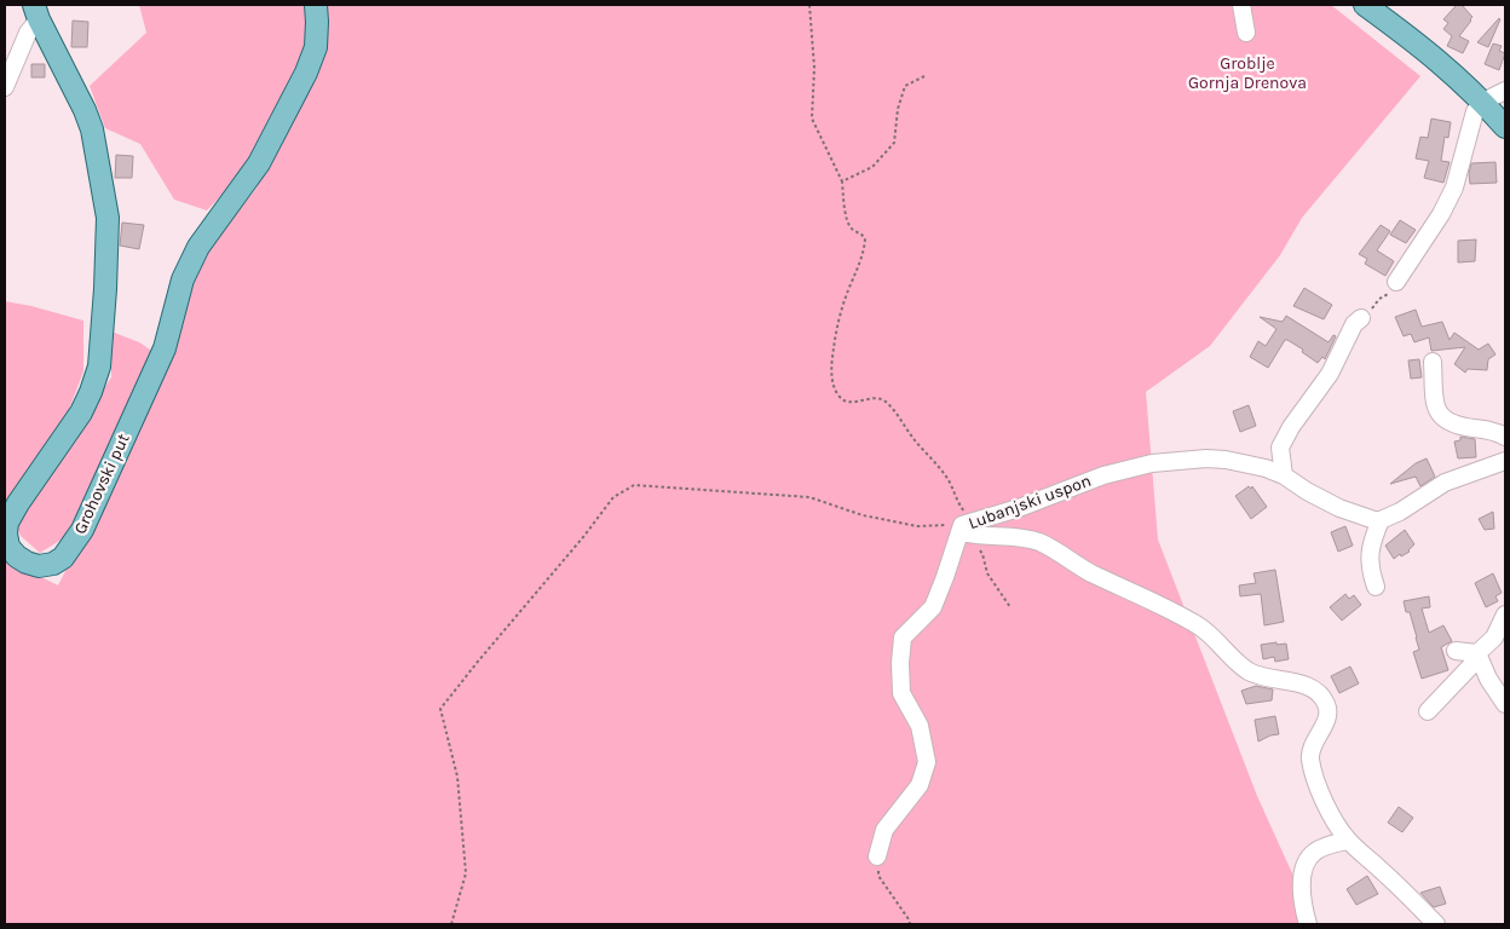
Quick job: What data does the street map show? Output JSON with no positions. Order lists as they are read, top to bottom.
{
  "streets": {
    "main road": ["Grohovski put"],
    "street": ["Lubanjski uspon"]
  },
  "parks": ["Groblje Gornja Drenova"]
}
